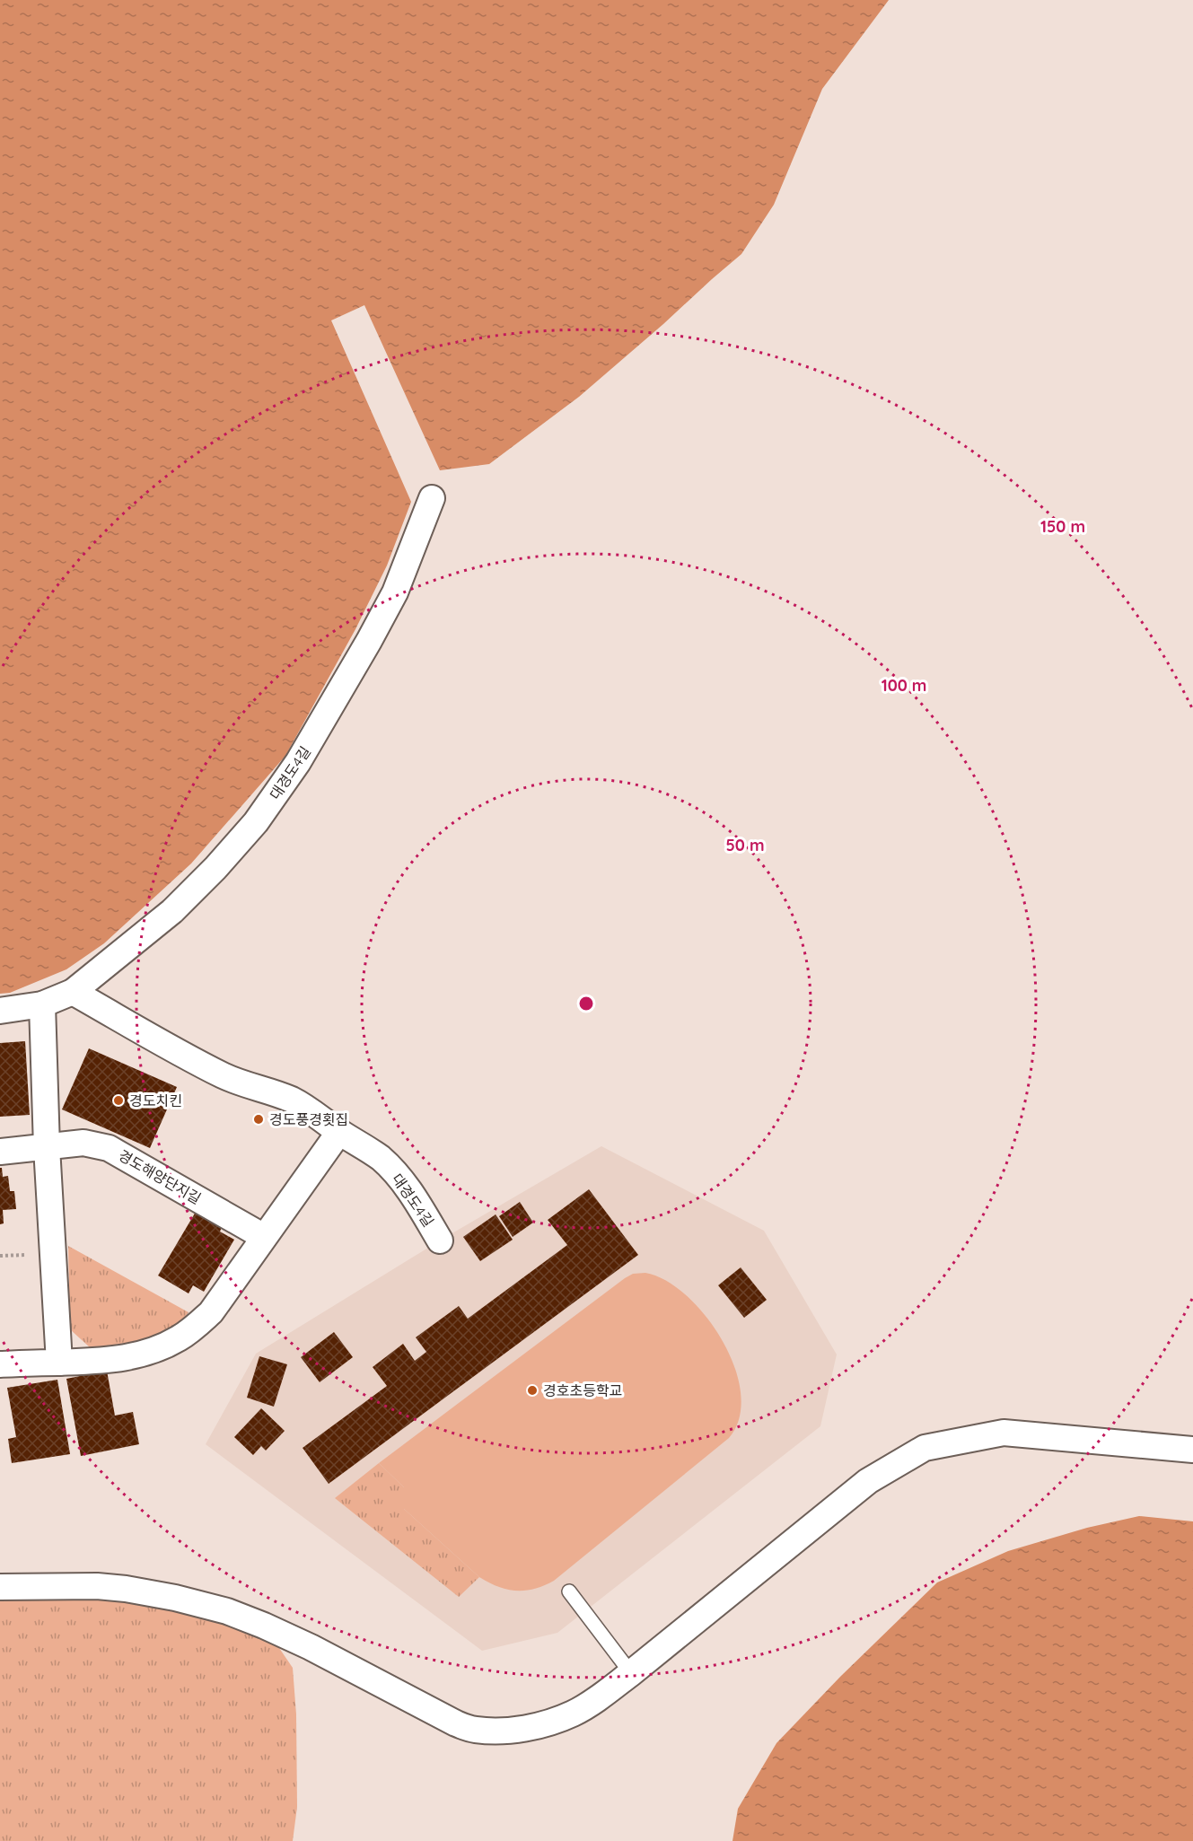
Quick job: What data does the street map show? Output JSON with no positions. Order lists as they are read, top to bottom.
{
  "streets": {
    "street": ["대경도4길", "경도해양단지길"]
  },
  "places": ["경도치킨", "경도풍경횟집", "경호초등학교"],
  "rings": ["150 m", "100 m", "50 m"]
}
